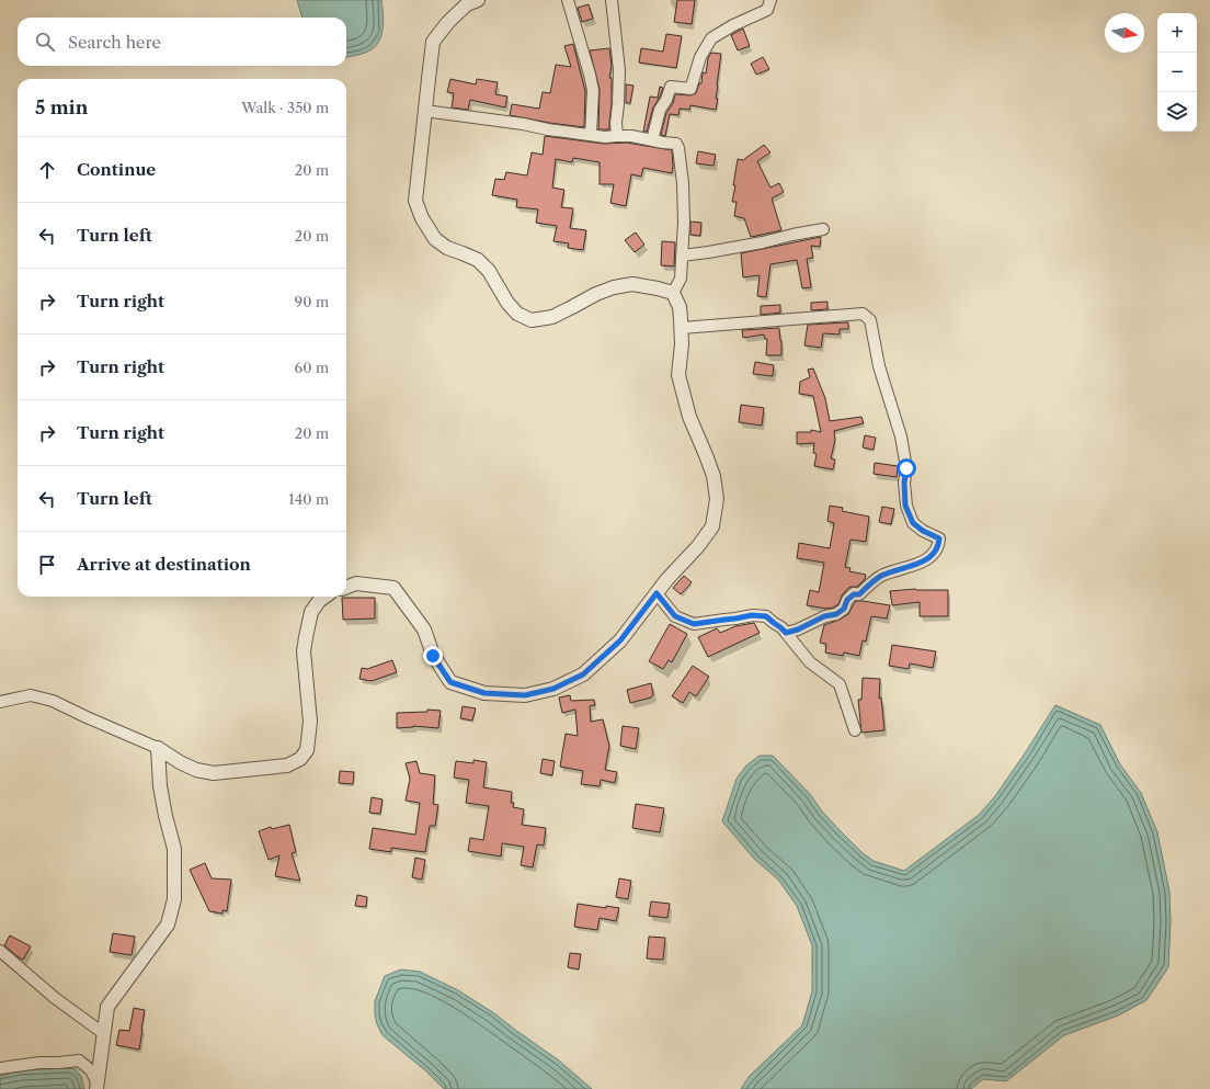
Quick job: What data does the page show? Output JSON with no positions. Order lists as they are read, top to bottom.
{
  "north": "right",
  "page": {
    "map_buttons": ["+", "−"],
    "search": "Search here",
    "heading": ["5 min", "Walk · 350 m"],
    "list": [
      ["Continue", "20 m"],
      ["Turn left", "20 m"],
      ["Turn right", "90 m"],
      ["Turn right", "60 m"],
      ["Turn right", "20 m"],
      ["Turn left", "140 m"],
      "Arrive at destination"
    ]
  }
}
